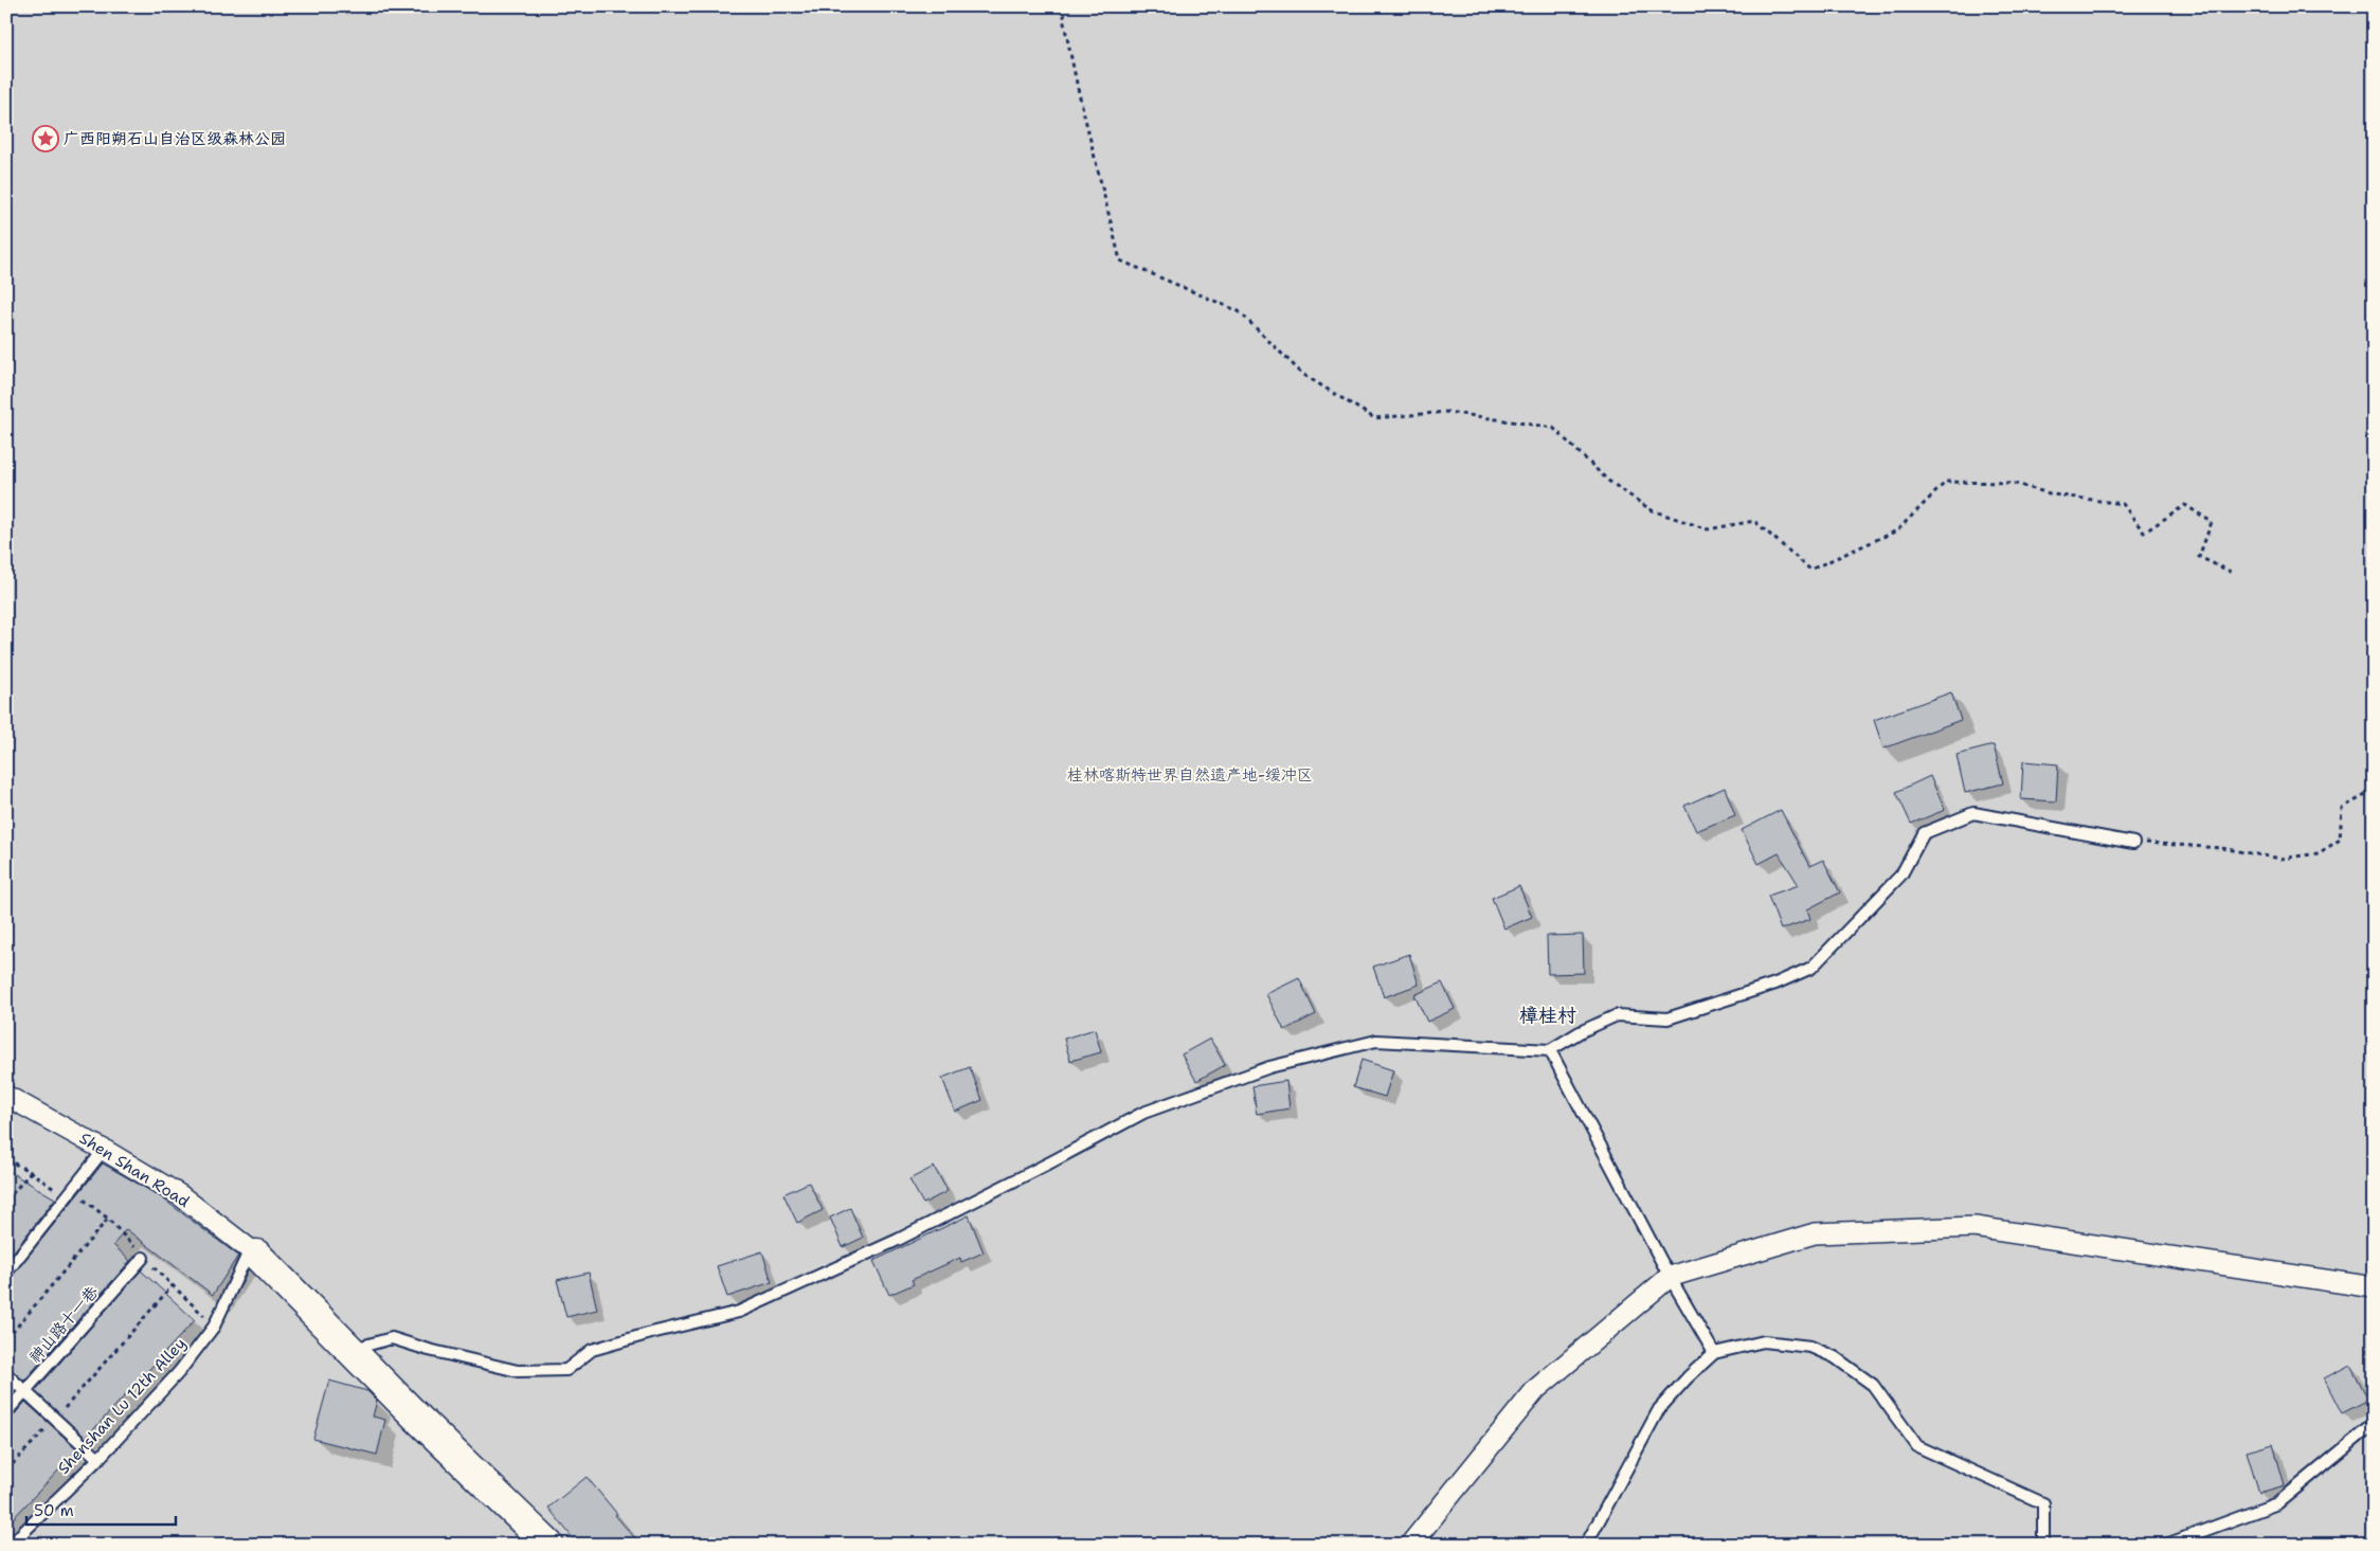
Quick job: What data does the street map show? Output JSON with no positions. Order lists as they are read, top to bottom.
{
  "streets": {
    "street": ["Shen Shan Road"],
    "lane": ["神山路十一巷", "Shenshan Lu 12th Alley"]
  },
  "crossings": [
    ["Shen Shan Road", "Shenshan Lu 12th Alley"]
  ],
  "districts": ["樟桂村"],
  "parks": ["桂林喀斯特世界自然遗产地-缓冲区"],
  "places": {
    "place": ["广西阳朔石山自治区级森林公园"]
  },
  "scale_bar": "50 m"
}
